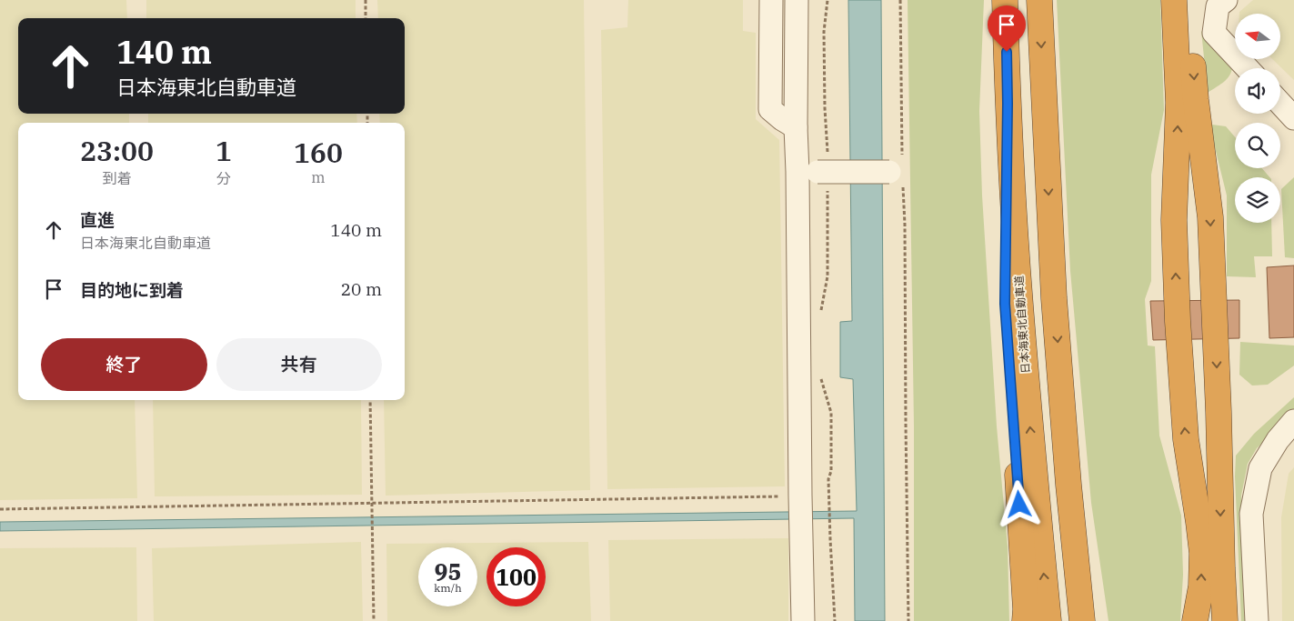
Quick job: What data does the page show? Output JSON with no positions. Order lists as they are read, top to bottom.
{
  "streets": {
    "highway": ["日本海東北自動車道"]
  },
  "north": "left",
  "page": {
    "turn": ["140 m", "日本海東北自動車道"],
    "eta": [
      "23:00",
      "到着",
      "1",
      "分",
      "160",
      "m"
    ],
    "list": [
      {
        "name": "直進",
        "note": "日本海東北自動車道",
        "value": "140 m"
      },
      {
        "name": "目的地に到着",
        "value": "20 m"
      }
    ],
    "buttons": ["終了", "共有"],
    "speed": "95 km/h",
    "limit": "100"
  }
}
